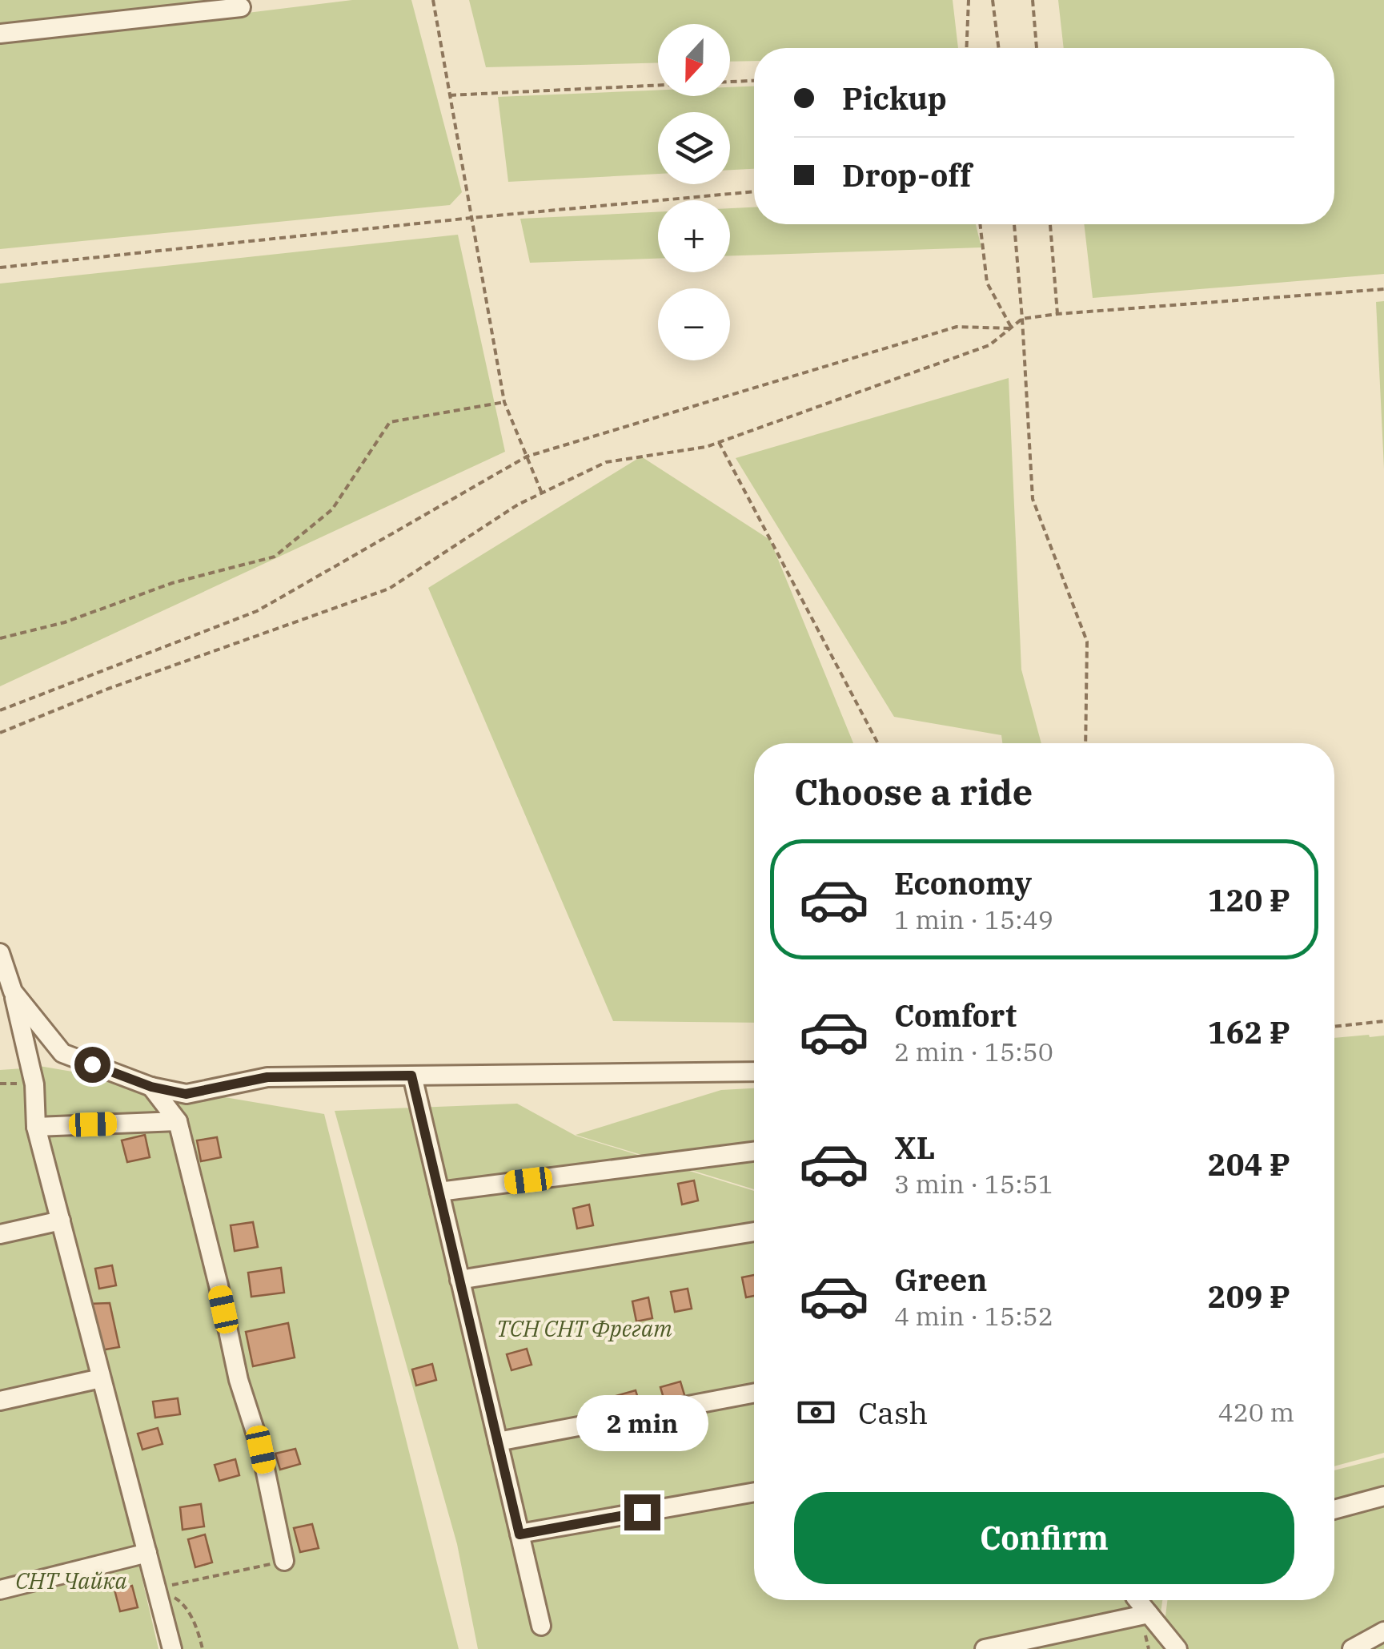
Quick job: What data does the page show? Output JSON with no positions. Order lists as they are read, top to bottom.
{
  "parks": ["ТСН СНТ Фрегат", "СНТ Чайка"],
  "north": "bottom",
  "page": {
    "map_buttons": ["+", "−"],
    "banner": ["Pickup", "Drop-off"],
    "heading": "Choose a ride",
    "list": [
      {
        "name": "Economy",
        "note": "1 min · 15:49",
        "value": "120 ₽"
      },
      {
        "name": "Comfort",
        "note": "2 min · 15:50",
        "value": "162 ₽"
      },
      {
        "name": "XL",
        "note": "3 min · 15:51",
        "value": "204 ₽"
      },
      {
        "name": "Green",
        "note": "4 min · 15:52",
        "value": "209 ₽"
      }
    ],
    "pay": ["Cash", "420 m"],
    "bubble": "2 min",
    "buttons": "Confirm"
  }
}
